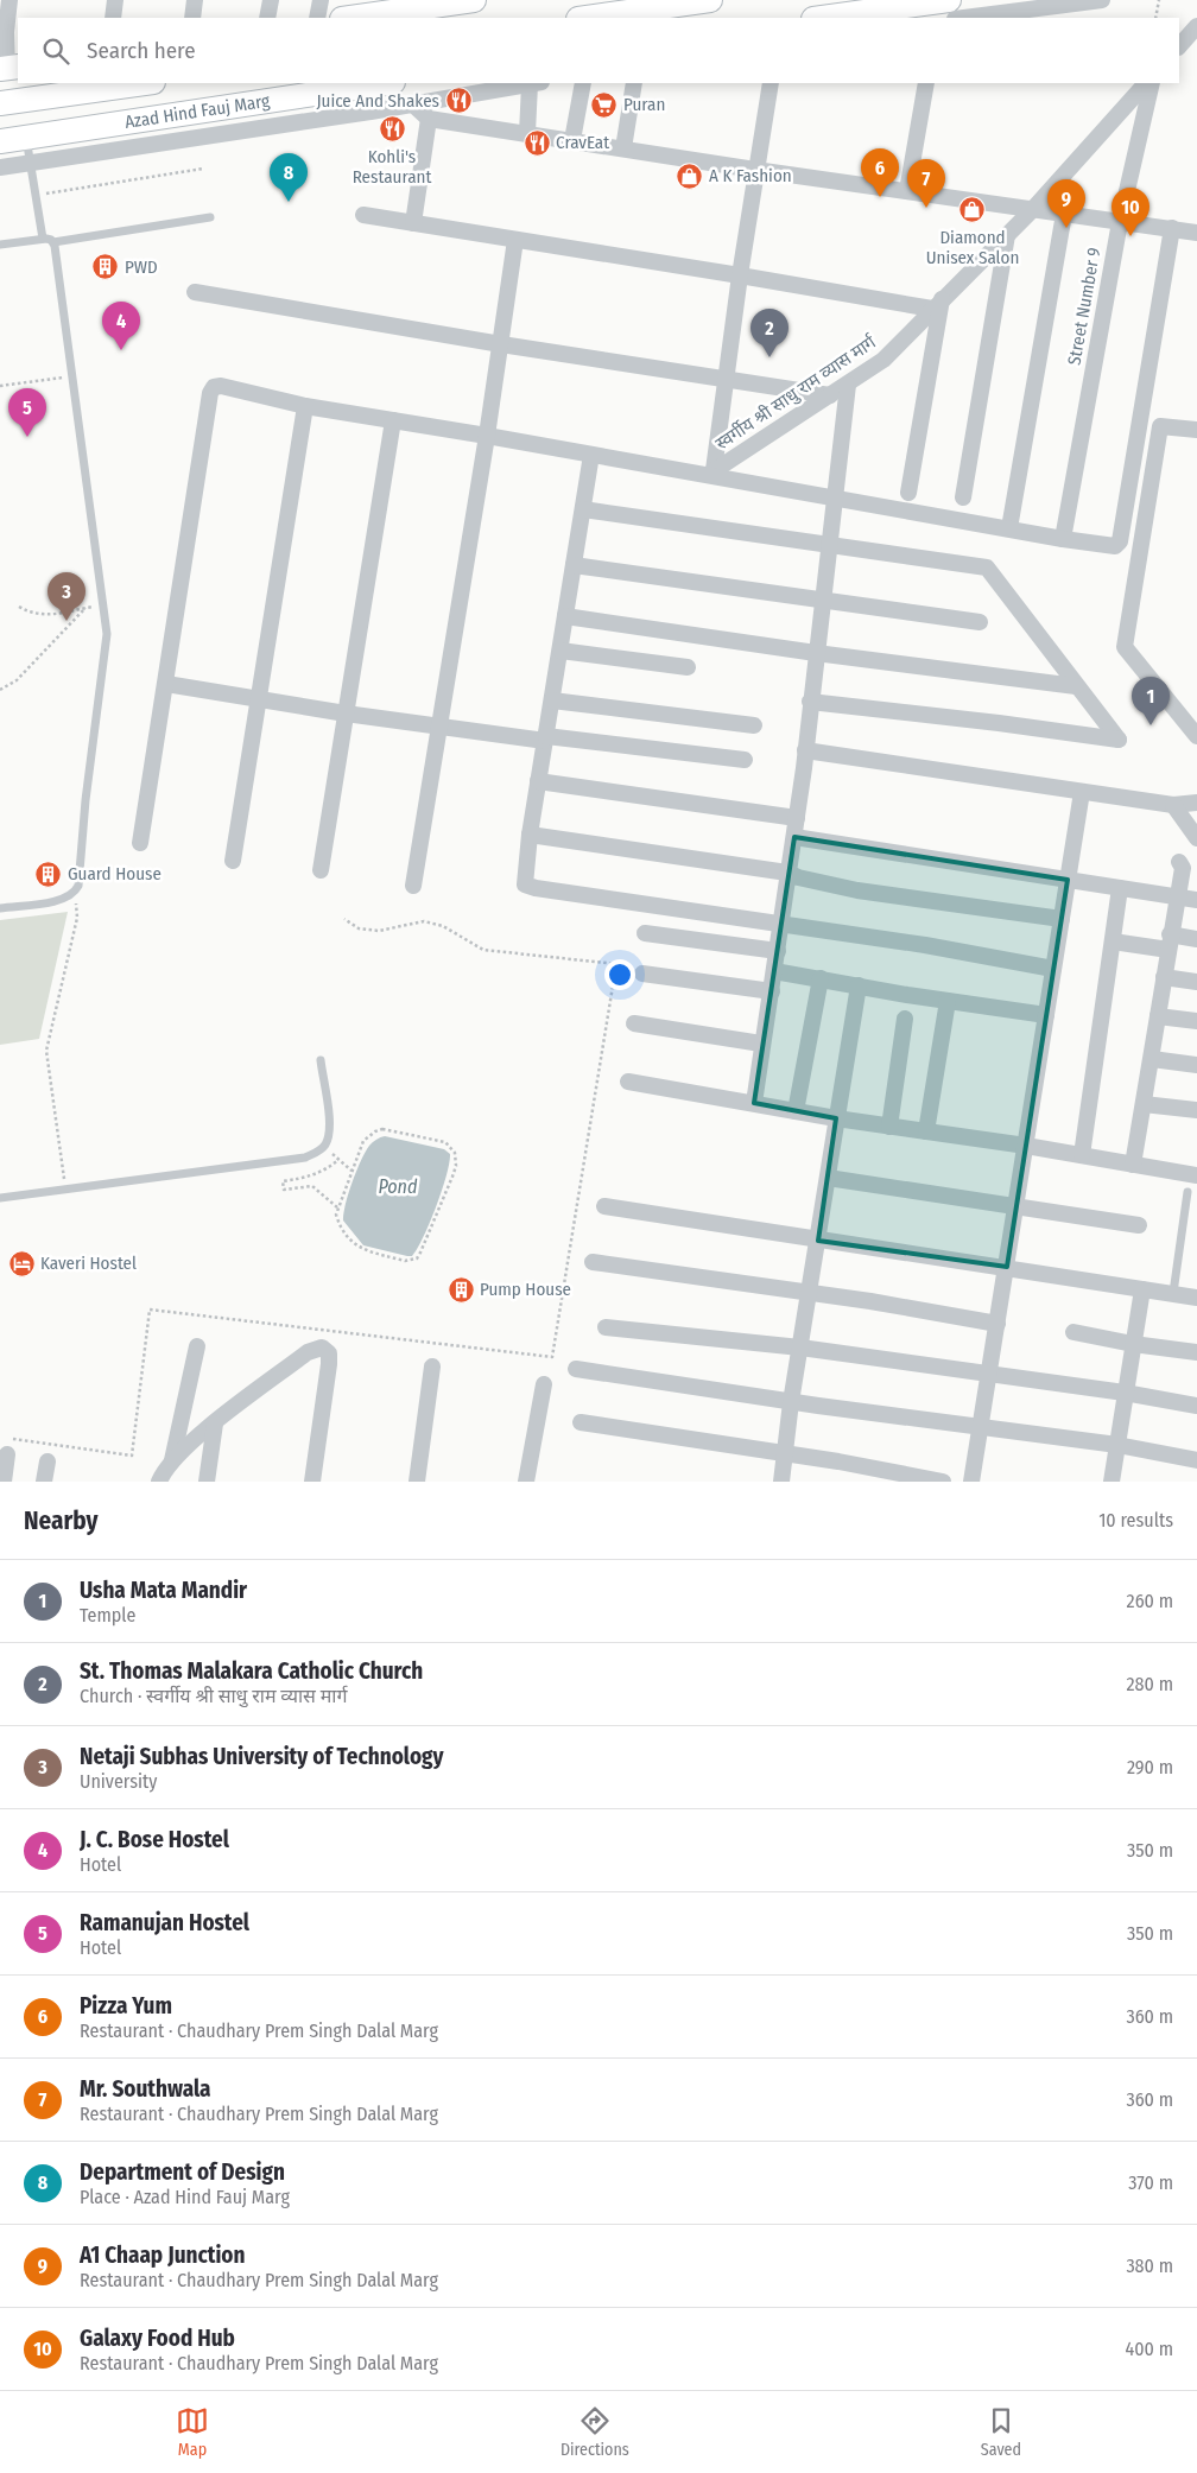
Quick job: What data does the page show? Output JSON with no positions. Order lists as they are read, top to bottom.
{
  "streets": {
    "main road": ["Azad Hind Fauj Marg"],
    "street": ["Street Number 9", "स्वर्गीय श्री साधु राम व्यास मार्ग"]
  },
  "water": ["Pond"],
  "places": {
    "restaurant": ["Juice And Shakes", "Kohli's Restaurant", "CravEat"],
    "supermarket": ["Puran"],
    "shop": ["A K Fashion", "Diamond Unisex Salon"],
    "building": ["PWD", "Guard House", "Pump House"],
    "hotel": ["Kaveri Hostel"]
  },
  "page": {
    "search": "Search here",
    "pins": [
      "6",
      "8",
      "7",
      "9",
      "10",
      "4",
      "2",
      "5",
      "3",
      "1"
    ],
    "heading": ["Nearby", "10 results"],
    "list": [
      {
        "mark": "1",
        "name": "Usha Mata Mandir",
        "note": "Temple",
        "value": "260 m"
      },
      {
        "mark": "2",
        "name": "St. Thomas Malakara Catholic Church",
        "note": "Church · स्वर्गीय श्री साधु राम व्यास मार्ग",
        "value": "280 m"
      },
      {
        "mark": "3",
        "name": "Netaji Subhas University of Technology",
        "note": "University",
        "value": "290 m"
      },
      {
        "mark": "4",
        "name": "J. C. Bose Hostel",
        "note": "Hotel",
        "value": "350 m"
      },
      {
        "mark": "5",
        "name": "Ramanujan Hostel",
        "note": "Hotel",
        "value": "350 m"
      },
      {
        "mark": "6",
        "name": "Pizza Yum",
        "note": "Restaurant · Chaudhary Prem Singh Dalal Marg",
        "value": "360 m"
      },
      {
        "mark": "7",
        "name": "Mr. Southwala",
        "note": "Restaurant · Chaudhary Prem Singh Dalal Marg",
        "value": "360 m"
      },
      {
        "mark": "8",
        "name": "Department of Design",
        "note": "Place · Azad Hind Fauj Marg",
        "value": "370 m"
      },
      {
        "mark": "9",
        "name": "A1 Chaap Junction",
        "note": "Restaurant · Chaudhary Prem Singh Dalal Marg",
        "value": "380 m"
      },
      {
        "mark": "10",
        "name": "Galaxy Food Hub",
        "note": "Restaurant · Chaudhary Prem Singh Dalal Marg",
        "value": "400 m"
      }
    ],
    "nav": ["Map", "Directions", "Saved"]
  }
}
